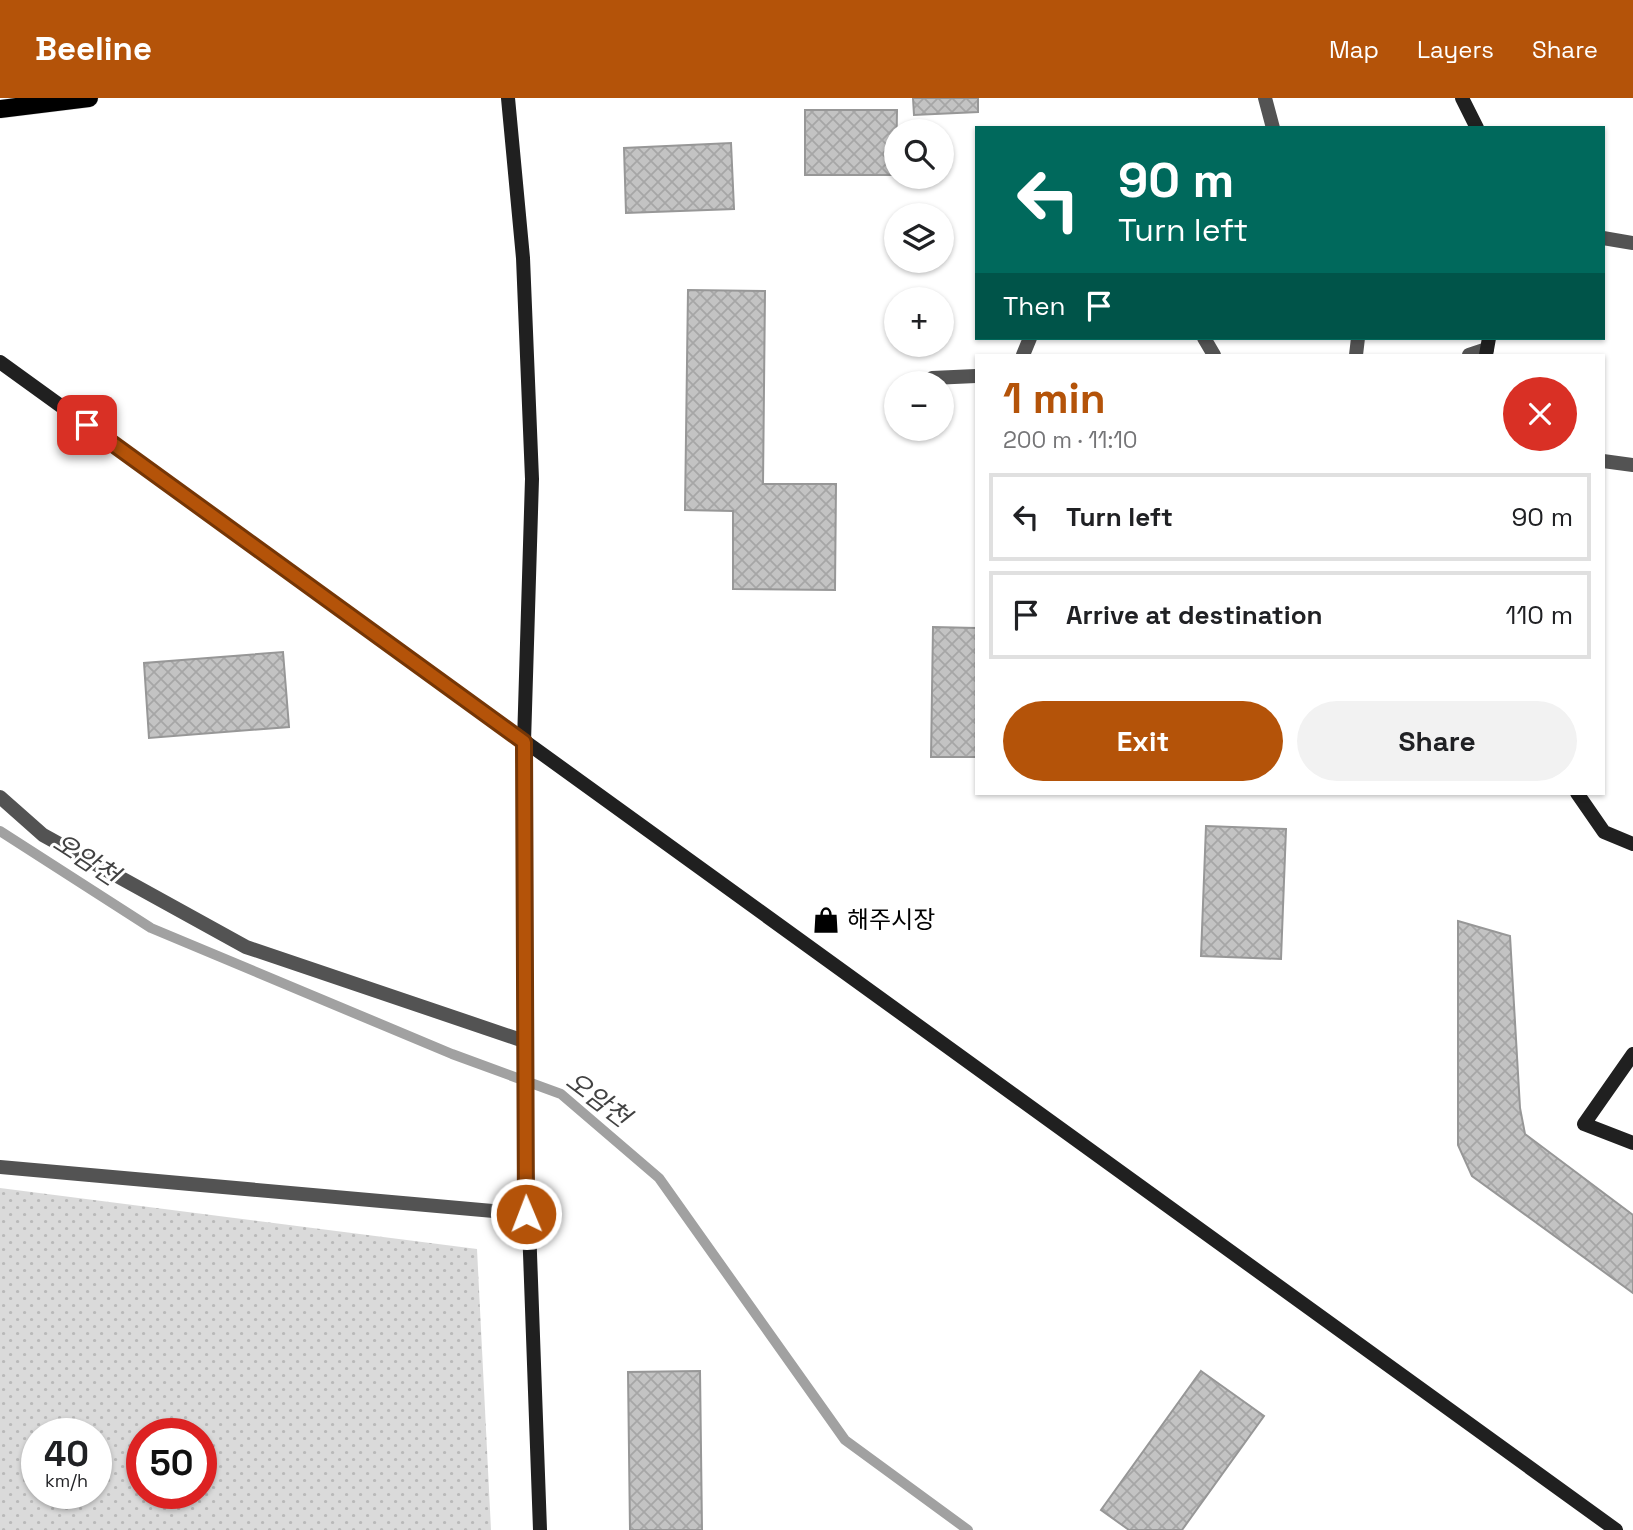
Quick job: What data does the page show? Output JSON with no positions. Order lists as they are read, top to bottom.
{
  "water": ["오암천"],
  "places": {
    "shop": ["해주시장"]
  },
  "page": {
    "header": "Beeline",
    "nav": ["Map", "Layers", "Share"],
    "map_buttons": ["+", "−"],
    "turn": ["90 m", "Turn left"],
    "then": "Then",
    "heading": ["1 min", "200 m · 11:10"],
    "list": [
      {
        "name": "Turn left",
        "value": "90 m"
      },
      {
        "name": "Arrive at destination",
        "value": "110 m"
      }
    ],
    "buttons": ["Exit", "Share"],
    "speed": "40 km/h",
    "limit": "50"
  }
}
